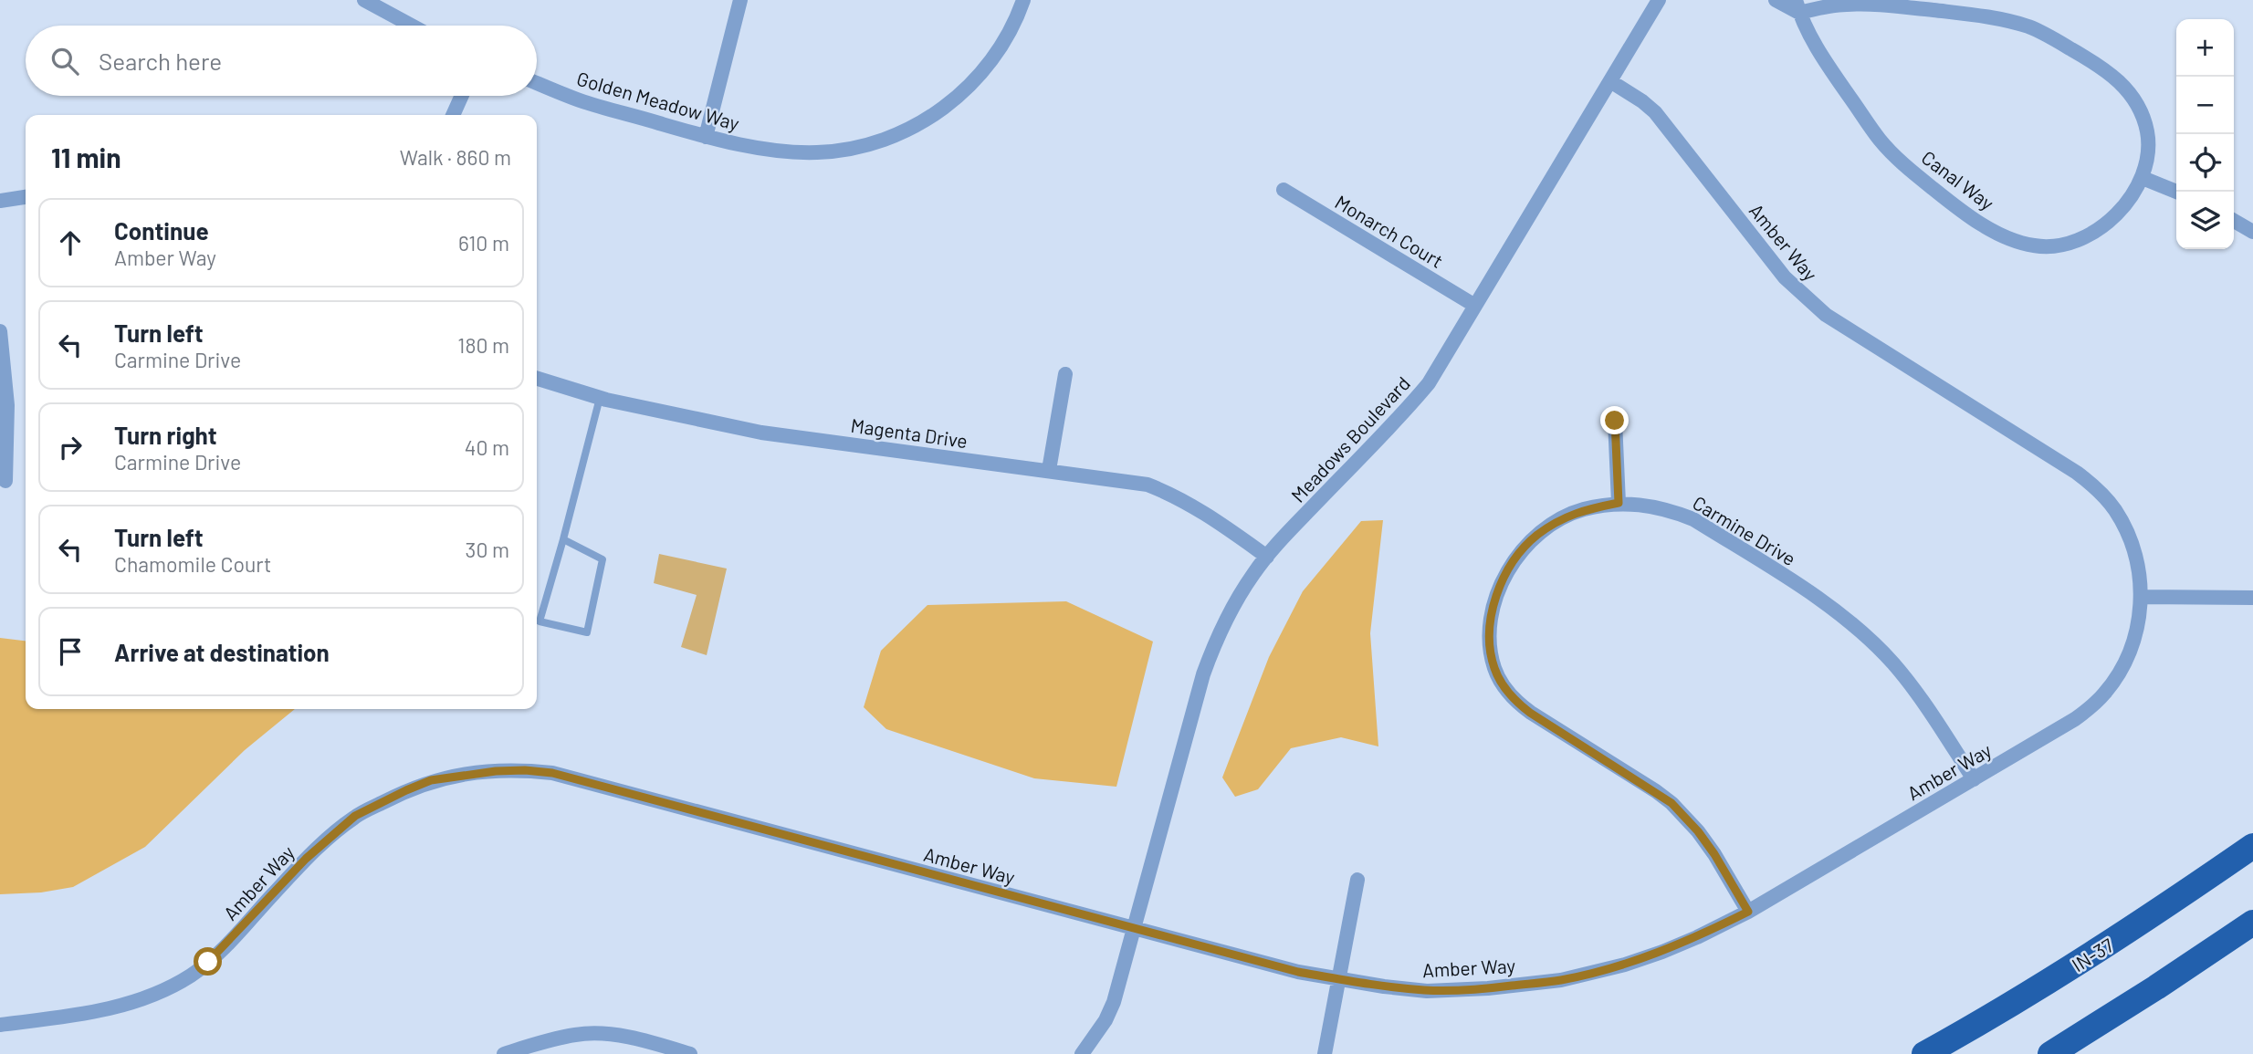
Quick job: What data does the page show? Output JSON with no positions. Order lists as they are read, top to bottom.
{
  "streets": {
    "highway": ["IN-37"],
    "street": [
      "Golden Meadow Way",
      "Canal Way",
      "Monarch Court",
      "Amber Way",
      "Magenta Drive",
      "Meadows Boulevard",
      "Carmine Drive"
    ]
  },
  "crossings": [
    ["Monarch Court", "Meadows Boulevard"],
    ["Amber Way", "Meadows Boulevard"],
    ["Amber Way", "Carmine Drive"],
    ["Magenta Drive", "Meadows Boulevard"]
  ],
  "page": {
    "map_buttons": ["+", "−"],
    "search": "Search here",
    "heading": ["11 min", "Walk · 860 m"],
    "list": [
      ["Continue", "Amber Way", "610 m"],
      ["Turn left", "Carmine Drive", "180 m"],
      ["Turn right", "Carmine Drive", "40 m"],
      ["Turn left", "Chamomile Court", "30 m"],
      "Arrive at destination"
    ]
  }
}
